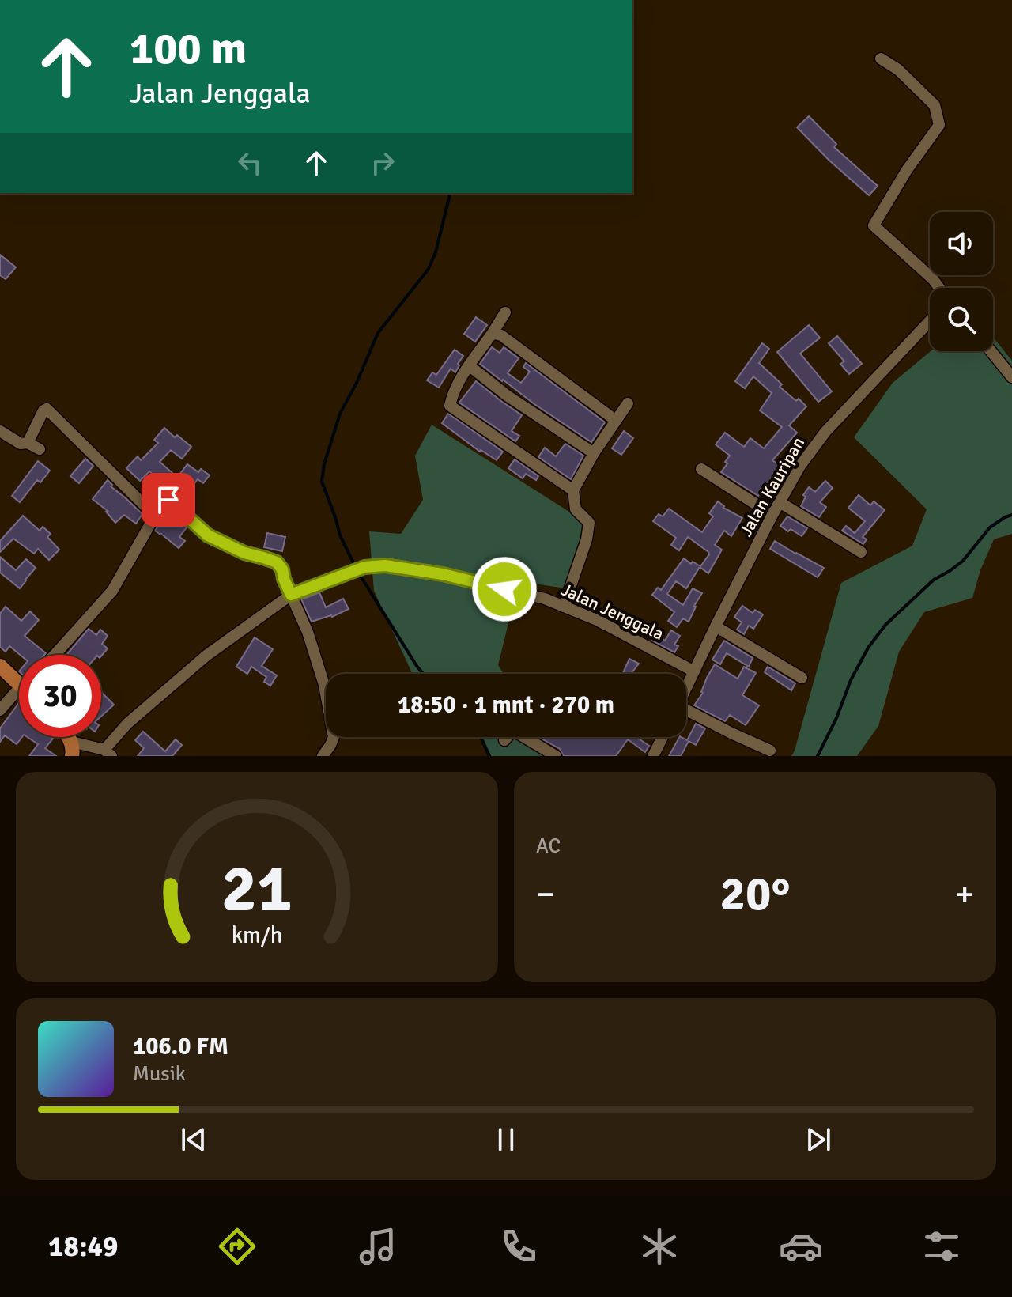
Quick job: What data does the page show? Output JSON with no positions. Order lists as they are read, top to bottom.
{
  "streets": {
    "street": ["Jalan Kauripan", "Jalan Jenggala"]
  },
  "crossings": [
    ["Jalan Kauripan", "Jalan Jenggala"]
  ],
  "page": {
    "turn": ["100 m", "Jalan Jenggala"],
    "limit": "30",
    "trip": "18:50 · 1 mnt · 270 m",
    "tile": "AC",
    "heat": ["−", "20°", "+"],
    "song": ["106.0 FM", "Musik"],
    "tabs": "18:49",
    "gauge": ["21", "km/h"]
  }
}
